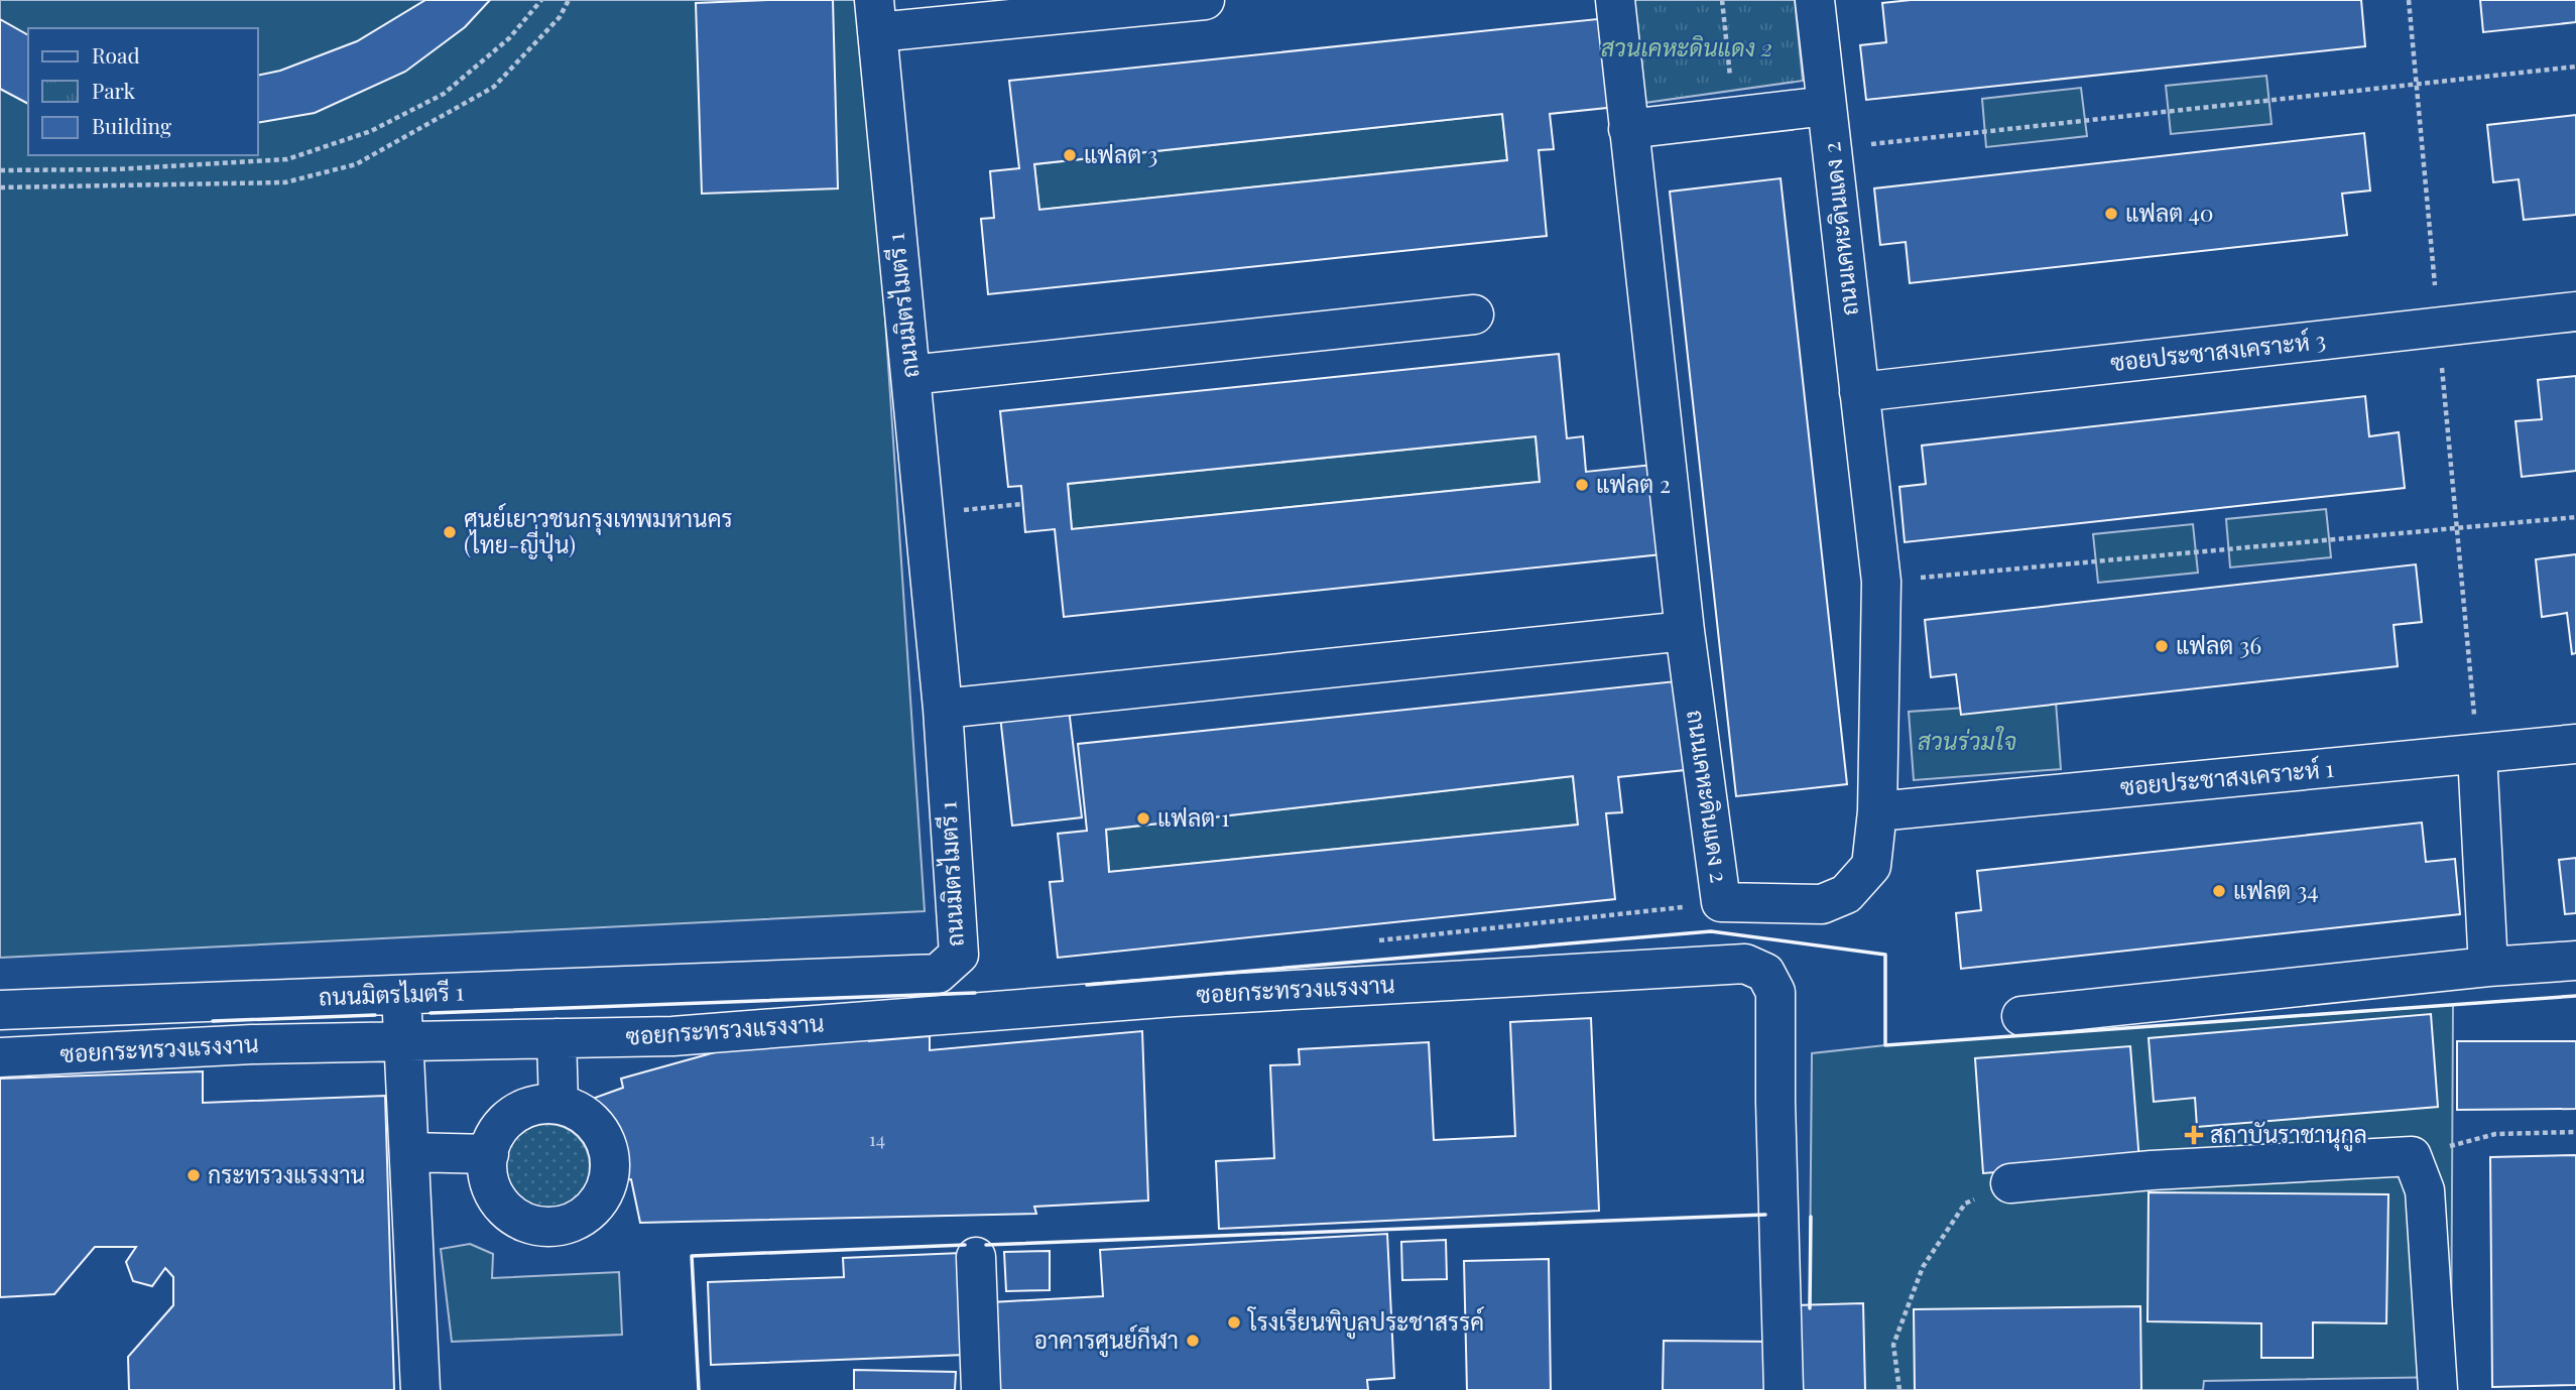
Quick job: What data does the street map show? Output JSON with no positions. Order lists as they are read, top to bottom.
{
  "streets": {
    "street": [
      "ถนนเคหะดินแดง 2",
      "ถนนมิตรไมตรี 1",
      "ซอยประชาสงเคราะห์ 3",
      "ซอยประชาสงเคราะห์ 1",
      "ซอยกระทรวงแรงงาน"
    ]
  },
  "crossings": [
    ["ถนนเคหะดินแดง 2", "ซอยประชาสงเคราะห์ 3"],
    ["ถนนเคหะดินแดง 2", "ซอยประชาสงเคราะห์ 1"]
  ],
  "parks": ["สวนเคหะดินแดง 2", "สวนร่วมใจ"],
  "places": {
    "other": [
      "แฟลต 3",
      "แฟลต 40",
      "แฟลต 2",
      "ศูนย์เยาวชนกรุงเทพมหานคร (ไทย-ญี่ปุ่น)",
      "แฟลต 36",
      "แฟลต 1",
      "แฟลต 34",
      "กระทรวงแรงงาน",
      "โรงเรียนพิบูลประชาสรรค์",
      "อาคารศูนย์กีฬา"
    ],
    "health": ["สถาบันราชานุกูล"]
  },
  "house_numbers": ["14"],
  "legend": ["Road", "Park", "Building"]
}
